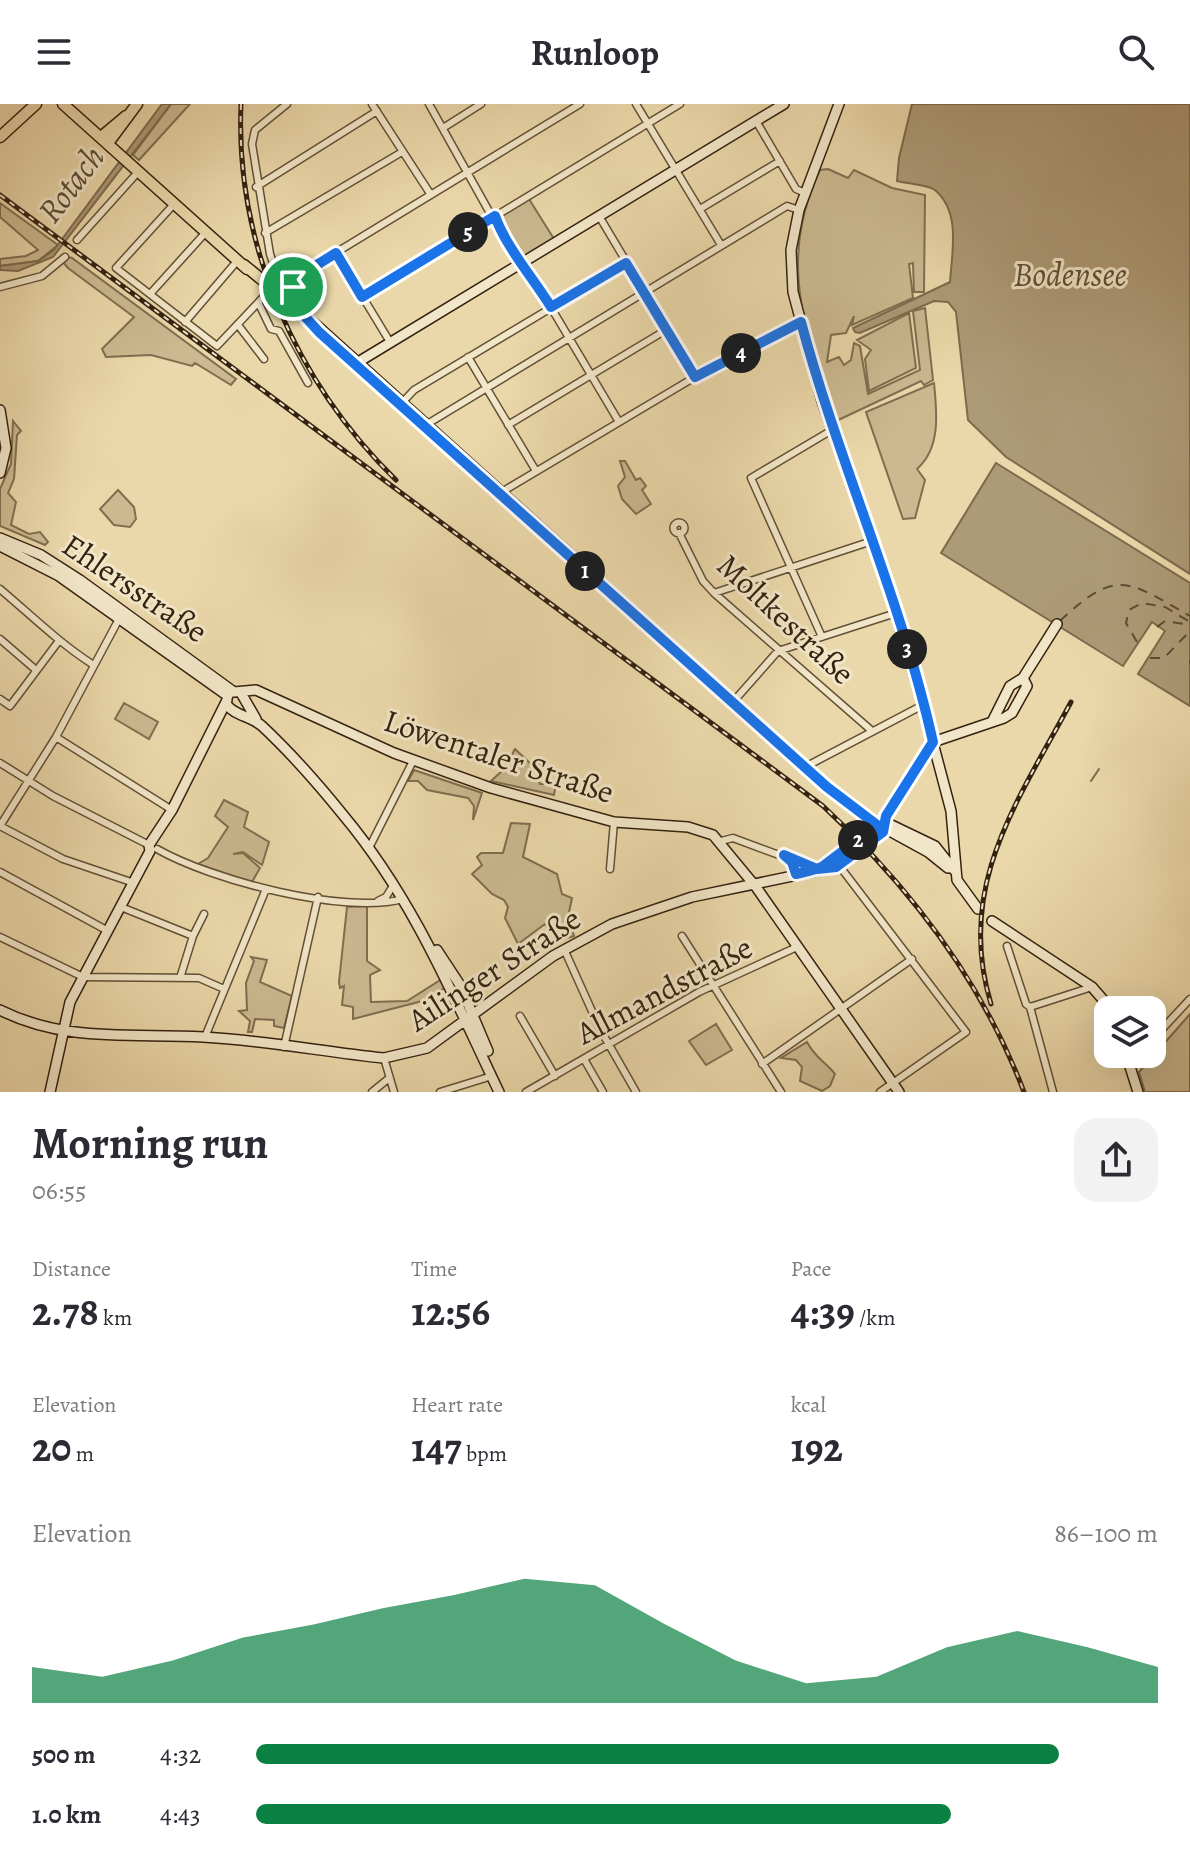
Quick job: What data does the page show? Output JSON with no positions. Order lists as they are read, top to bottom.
{
  "streets": {
    "street": [
      "Ehlersstraße",
      "Moltkestraße",
      "Löwentaler Straße",
      "Ailinger Straße",
      "Allmandstraße"
    ]
  },
  "crossings": [
    ["Ehlersstraße", "Löwentaler Straße"],
    ["Ehlersstraße", "Ailinger Straße"]
  ],
  "water": ["Rotach", "Bodensee"],
  "page": {
    "header": "Runloop",
    "pins": [
      "5",
      "4",
      "1",
      "3",
      "2"
    ],
    "heading": ["Morning run", "06:55"],
    "stats": [
      ["Distance", "2.78 km"],
      ["Time", "12:56"],
      ["Pace", "4:39 /km"],
      ["Elevation", "20 m"],
      ["Heart rate", "147 bpm"],
      ["kcal", "192"]
    ],
    "chart": ["Elevation", "86–100 m"],
    "list": [
      {
        "name": "500 m",
        "note": "4:32"
      },
      {
        "name": "1.0 km",
        "note": "4:43"
      }
    ]
  }
}
